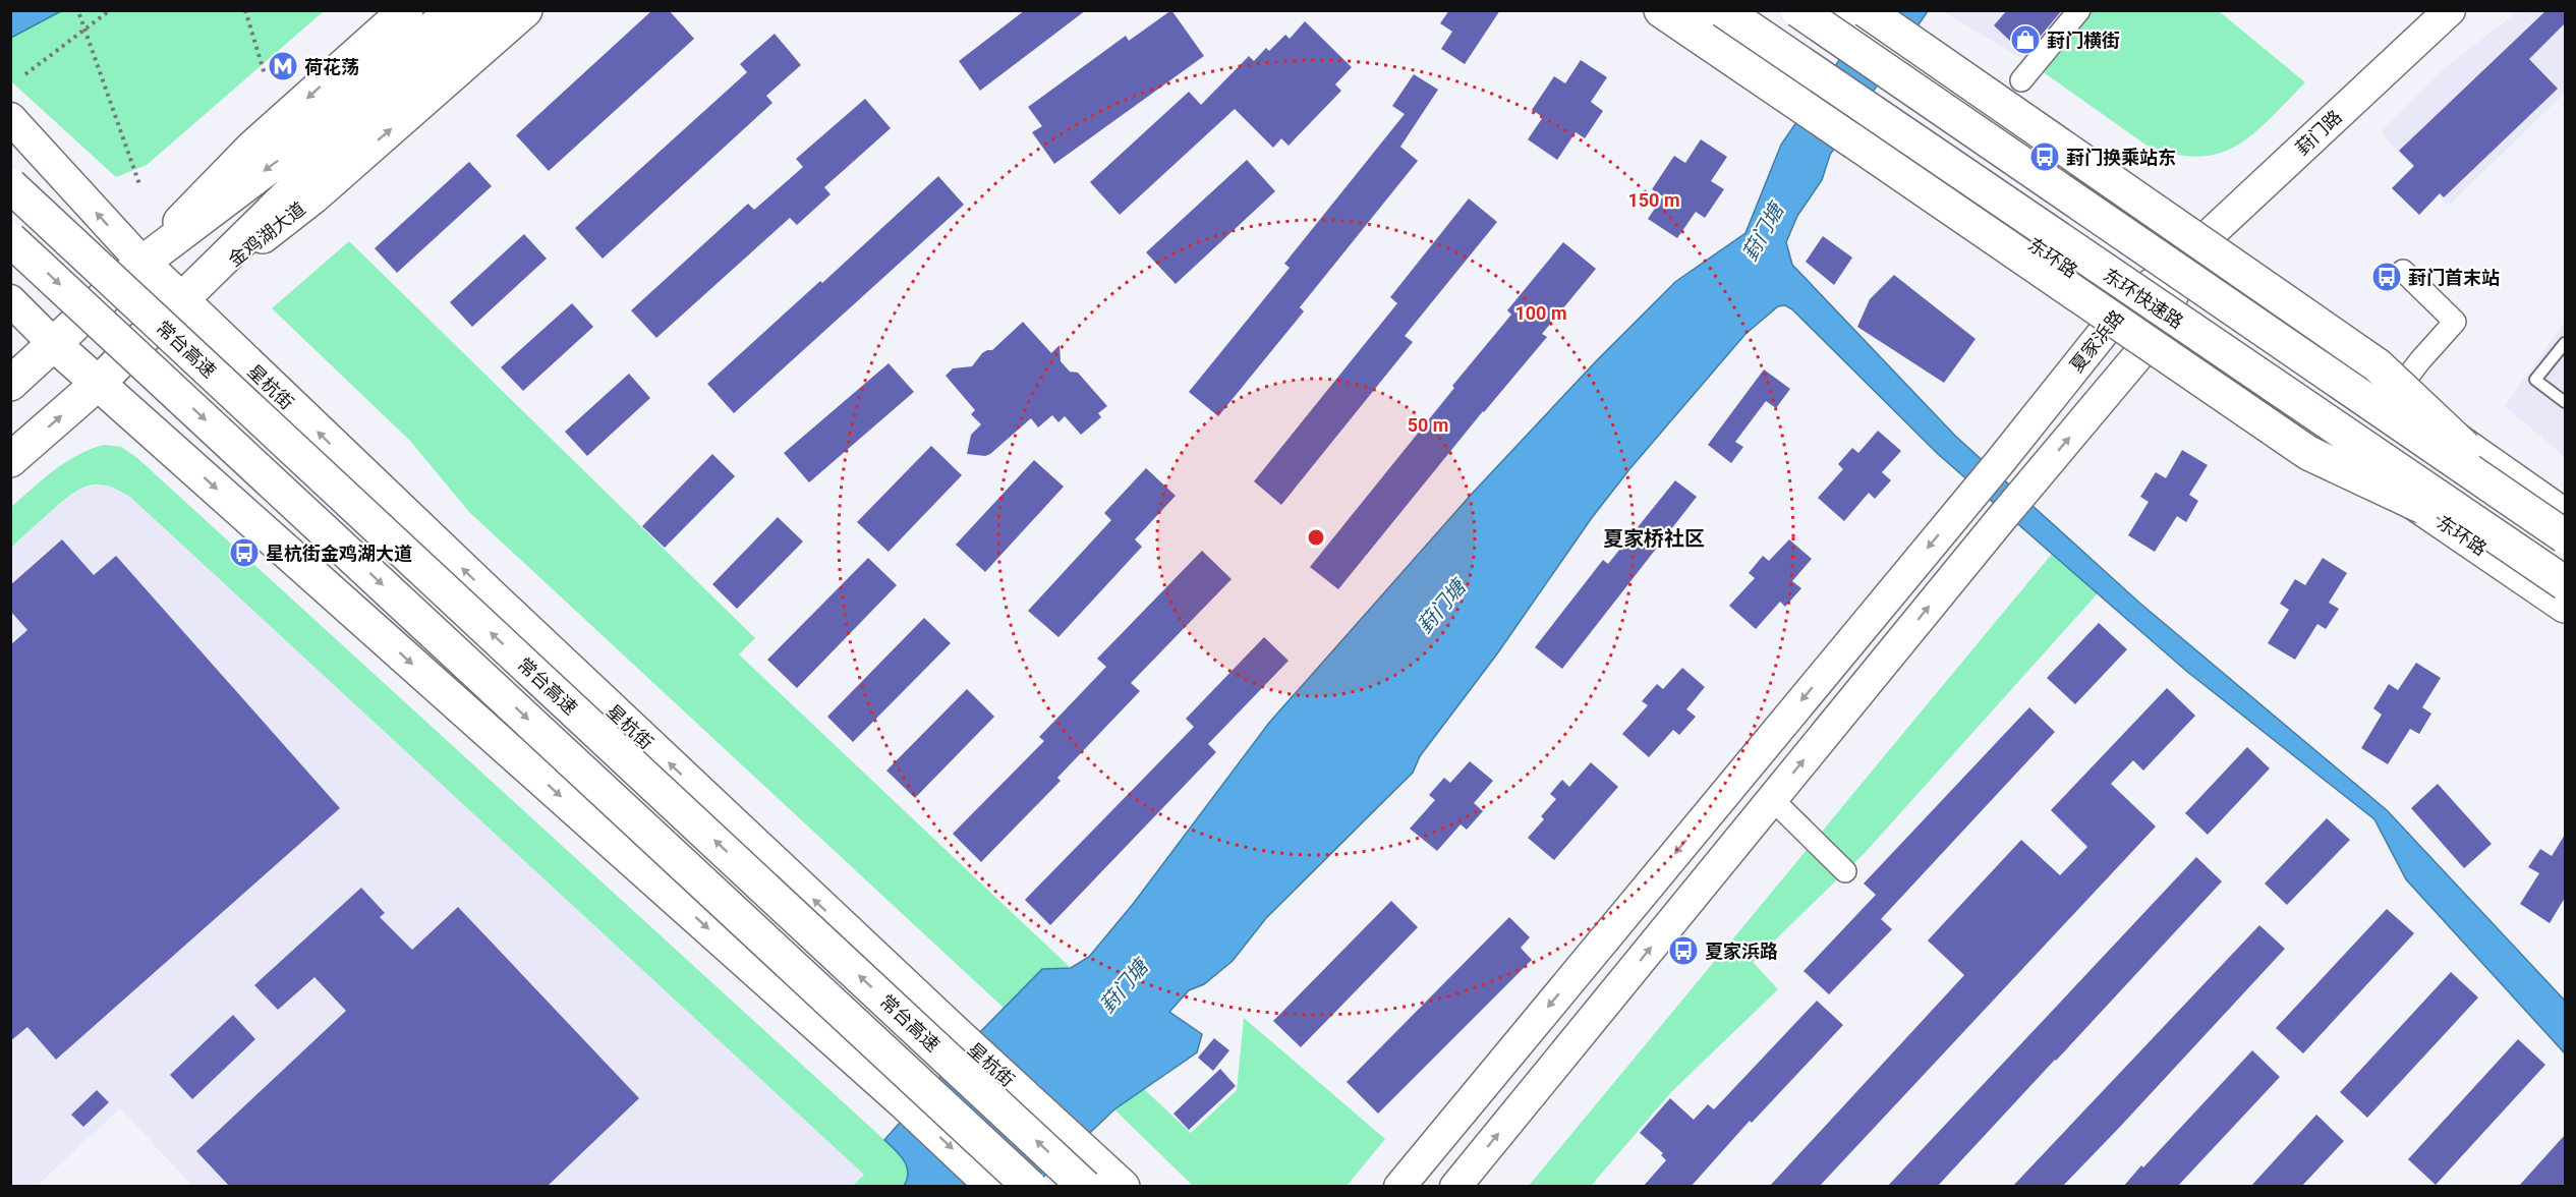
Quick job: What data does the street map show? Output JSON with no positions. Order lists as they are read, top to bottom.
{
  "streets": {
    "main road": [
      "葑门路",
      "金鸡湖大道",
      "东环路",
      "东环快速路",
      "夏家浜路",
      "常台高速",
      "星杭街"
    ]
  },
  "crossings": [
    ["葑门路", "夏家浜路"],
    ["金鸡湖大道", "星杭街"],
    ["东环路", "夏家浜路"],
    ["常台高速", "星杭街"]
  ],
  "districts": ["夏家桥社区"],
  "water": ["葑门塘"],
  "places": {
    "shop": ["葑门横街"],
    "metro station": ["荷花荡"],
    "bus stop": [
      "葑门换乘站东",
      "葑门首末站",
      "星杭街金鸡湖大道",
      "夏家浜路"
    ]
  },
  "rings": ["150 m", "100 m", "50 m"]
}
